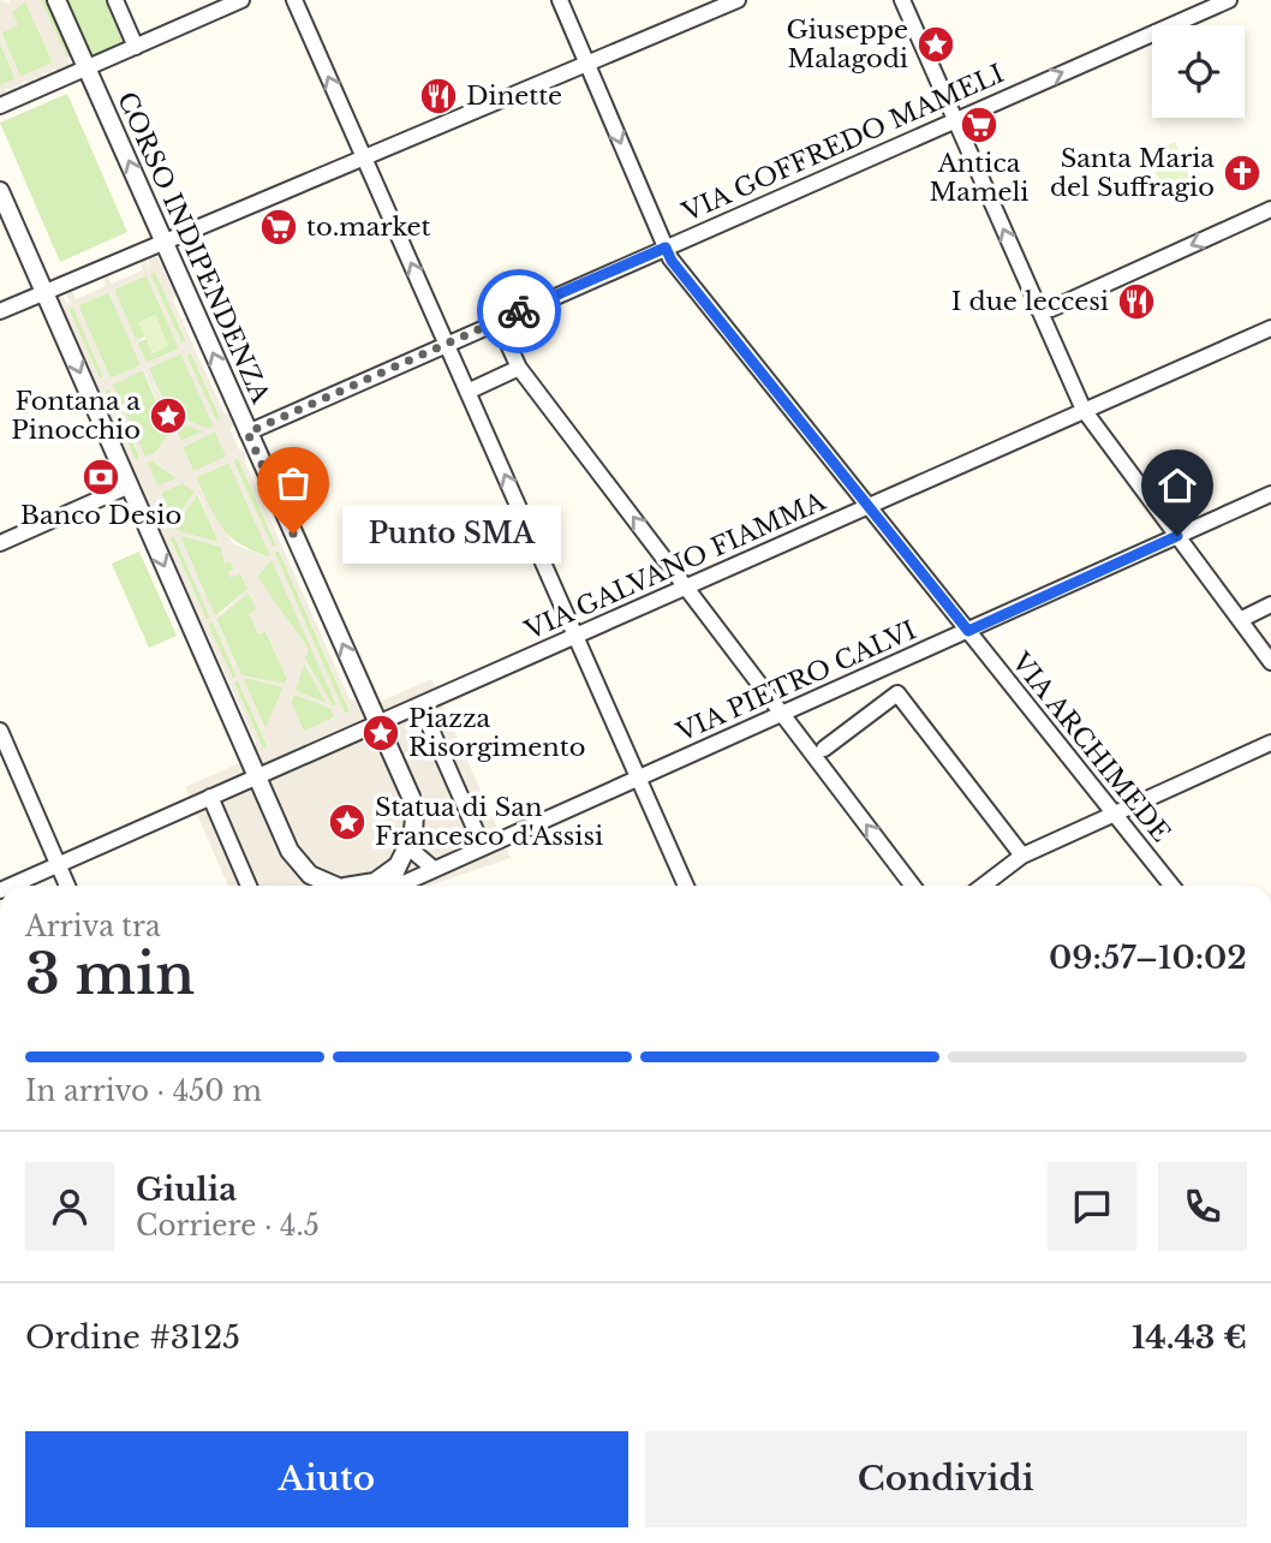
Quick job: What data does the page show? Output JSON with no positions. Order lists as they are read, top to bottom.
{
  "streets": {
    "street": [
      "VIA GOFFREDO MAMELI",
      "CORSO INDIPENDENZA",
      "VIA GALVANO FIAMMA",
      "VIA PIETRO CALVI",
      "VIA ARCHIMEDE"
    ]
  },
  "crossings": [
    ["VIA GOFFREDO MAMELI", "CORSO INDIPENDENZA"],
    ["VIA GOFFREDO MAMELI", "VIA ARCHIMEDE"],
    ["VIA GALVANO FIAMMA", "VIA ARCHIMEDE"],
    ["VIA PIETRO CALVI", "VIA ARCHIMEDE"]
  ],
  "places": {
    "place": [
      "Giuseppe Malagodi",
      "Fontana a Pinocchio",
      "Piazza Risorgimento",
      "Statua di San Francesco d'Assisi"
    ],
    "restaurant": ["Dinette", "I due leccesi"],
    "supermarket": ["Antica Mameli", "to.market"],
    "church": ["Santa Maria del Suffragio"],
    "bank": ["Banco Desio"],
    "other": ["Punto SMA"]
  },
  "page": {
    "bubble": "Punto SMA",
    "heading": ["3 min", "Arriva tra", "09:57–10:02"],
    "panel": [
      "Giulia",
      "Corriere · 4.5",
      "Ordine #3125",
      "14.43 €"
    ],
    "bar": "In arrivo · 450 m",
    "buttons": ["Aiuto", "Condividi"]
  }
}
